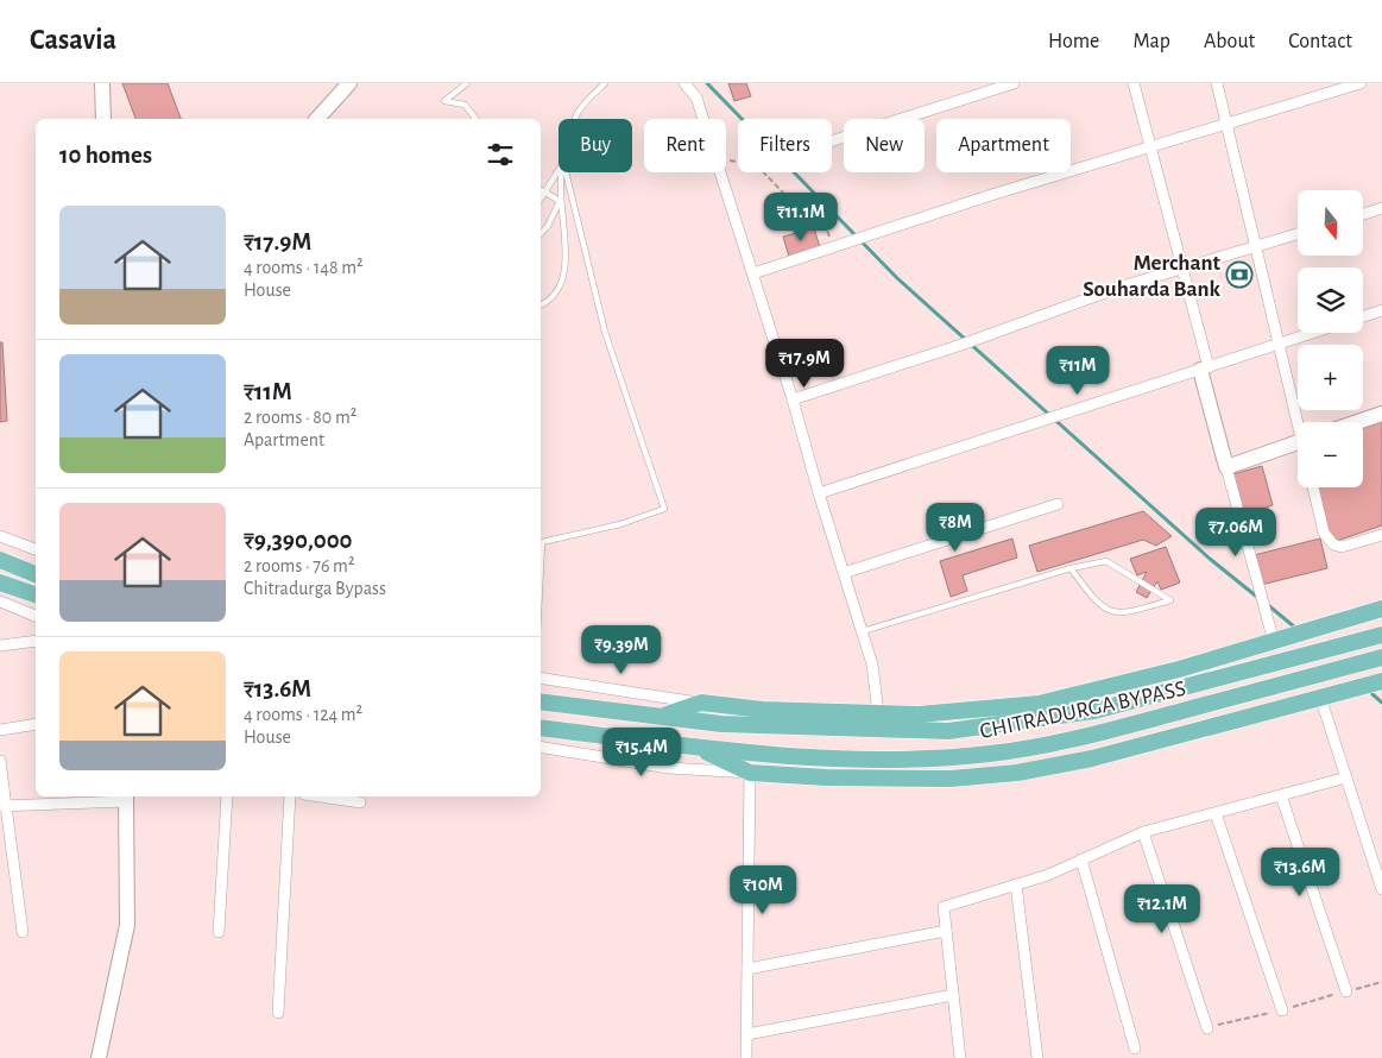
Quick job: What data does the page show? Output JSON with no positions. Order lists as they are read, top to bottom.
{
  "streets": {
    "main road": ["CHITRADURGA BYPASS"]
  },
  "places": {
    "bank": ["Merchant Souharda Bank"]
  },
  "north": "bottom",
  "page": {
    "header": "Casavia",
    "nav": [
      "Home",
      "Map",
      "About",
      "Contact"
    ],
    "chip": [
      "Buy",
      "Rent",
      "Filters",
      "New",
      "Apartment"
    ],
    "heading": "10 homes",
    "map_buttons": ["+", "−"],
    "list": [
      {
        "name": "₹17.9M",
        "note": "4 rooms · 148 m² · House"
      },
      {
        "name": "₹11M",
        "note": "2 rooms · 80 m² · Apartment"
      },
      {
        "name": "₹9,390,000",
        "note": "2 rooms · 76 m² · Chitradurga Bypass"
      },
      {
        "name": "₹13.6M",
        "note": "4 rooms · 124 m² · House"
      }
    ],
    "price": [
      "₹11.1M",
      "₹17.9M",
      "₹11M",
      "₹8M",
      "₹7.06M",
      "₹9.39M",
      "₹15.4M",
      "₹13.6M",
      "₹10M",
      "₹12.1M"
    ]
  }
}
